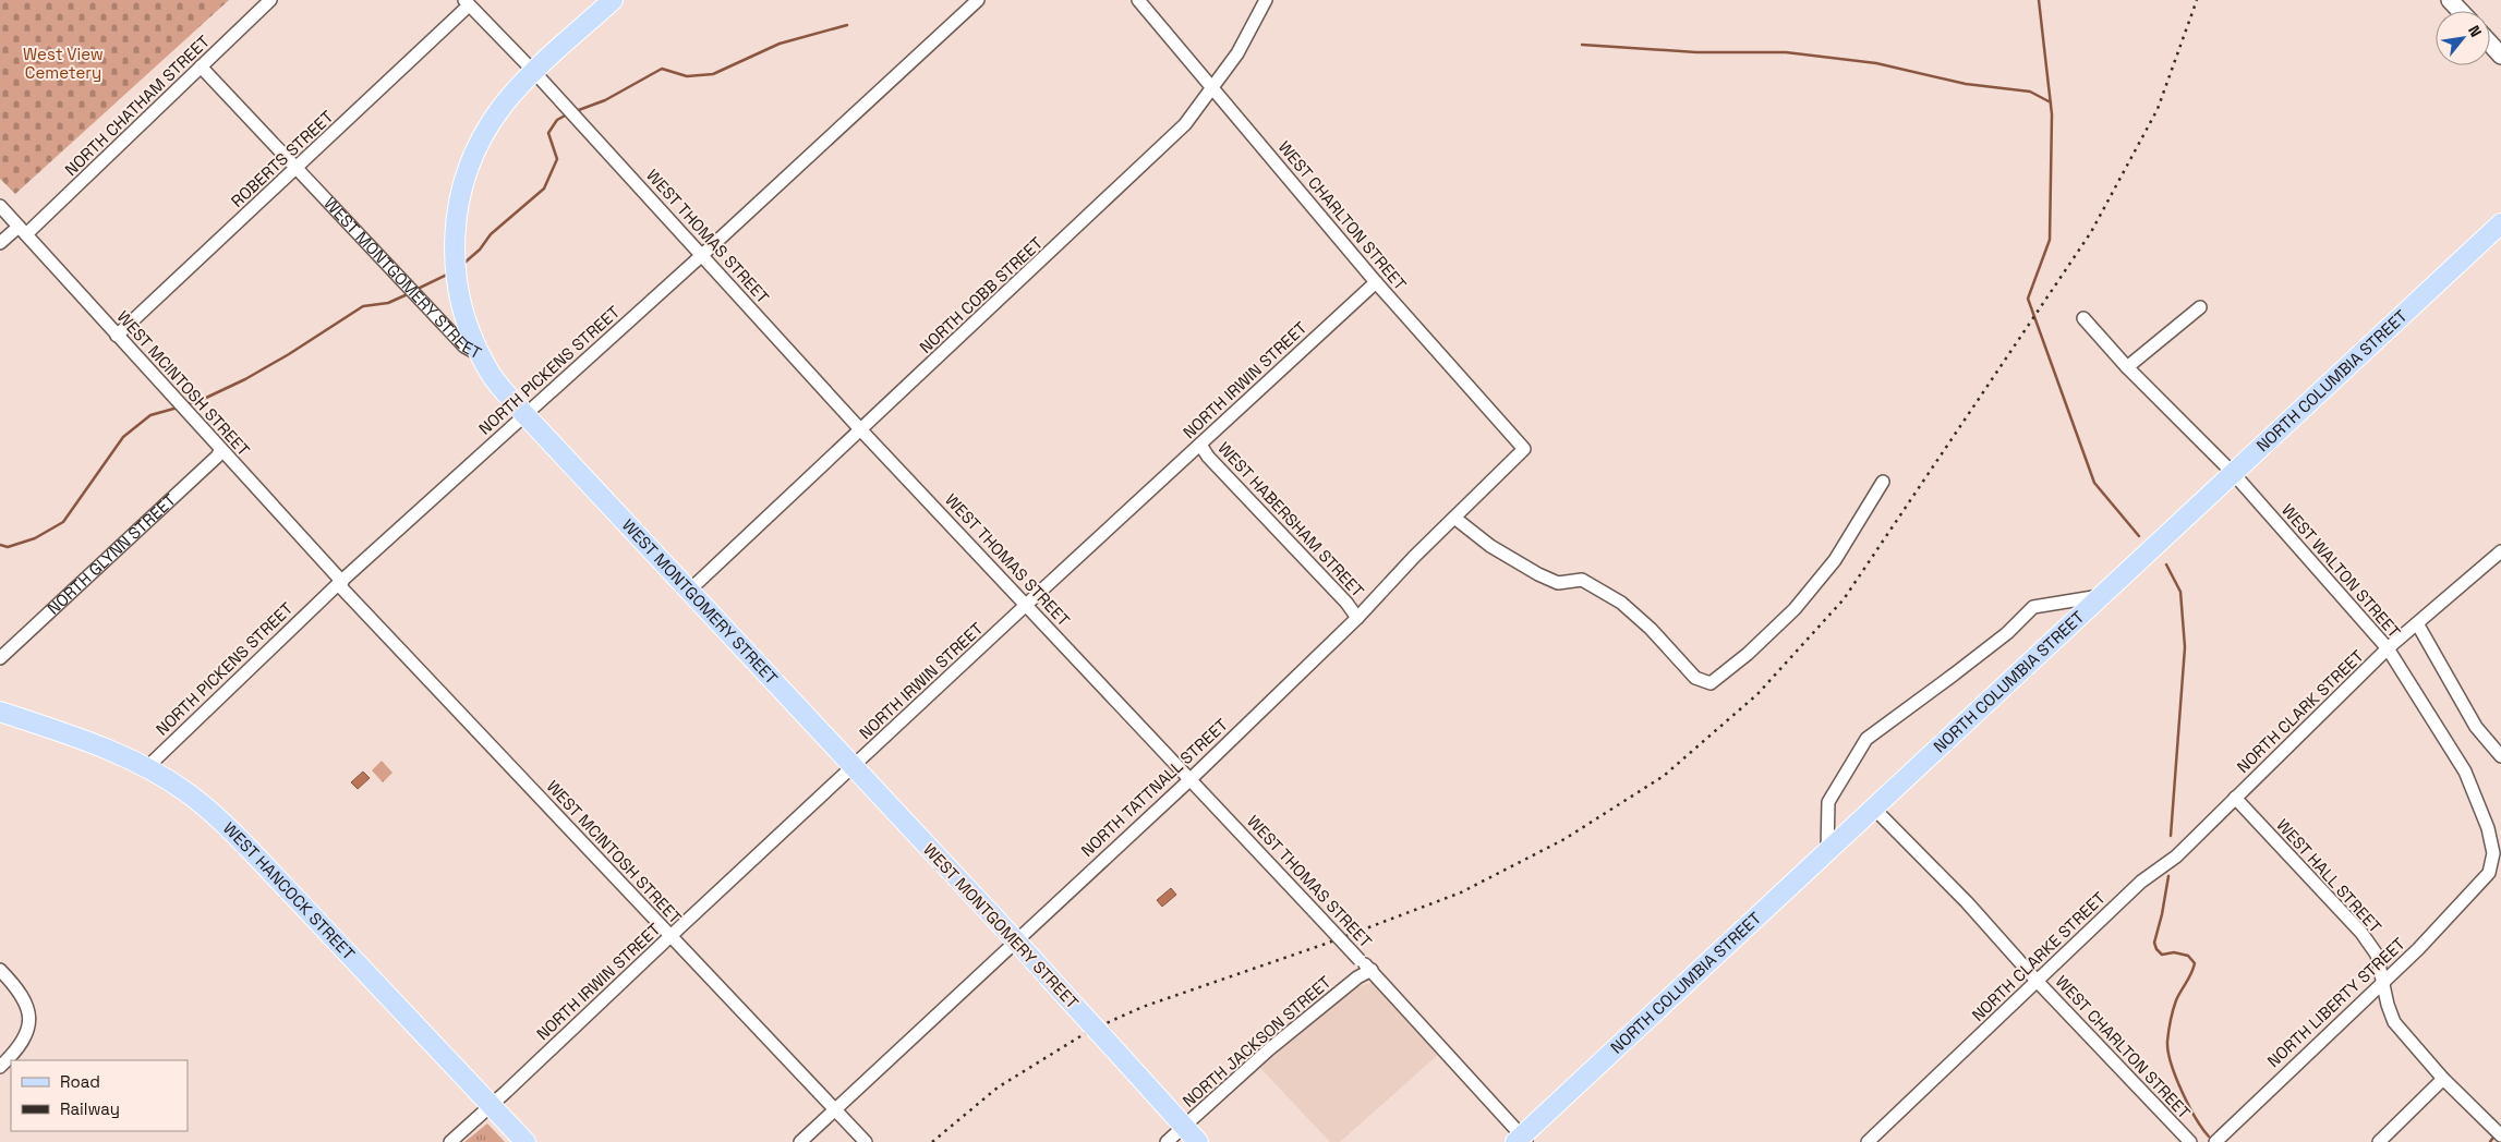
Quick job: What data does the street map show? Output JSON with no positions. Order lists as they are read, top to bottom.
{
  "streets": {
    "main road": ["WEST MONTGOMERY STREET", "NORTH COLUMBIA STREET", "WEST HANCOCK STREET"],
    "street": [
      "NORTH CHATHAM STREET",
      "ROBERTS STREET",
      "WEST CHARLTON STREET",
      "WEST THOMAS STREET",
      "NORTH COBB STREET",
      "NORTH PICKENS STREET",
      "NORTH IRWIN STREET",
      "WEST MCINTOSH STREET",
      "WEST HABERSHAM STREET",
      "NORTH GLYNN STREET",
      "WEST WALTON STREET",
      "NORTH CLARK STREET",
      "NORTH TATTNALL STREET",
      "WEST HALL STREET",
      "NORTH CLARKE STREET",
      "NORTH LIBERTY STREET",
      "NORTH JACKSON STREET"
    ]
  },
  "crossings": [
    ["NORTH CHATHAM STREET", "WEST MONTGOMERY STREET"],
    ["NORTH CHATHAM STREET", "WEST MCINTOSH STREET"],
    ["ROBERTS STREET", "WEST THOMAS STREET"],
    ["ROBERTS STREET", "WEST MONTGOMERY STREET"],
    ["ROBERTS STREET", "WEST MCINTOSH STREET"],
    ["WEST CHARLTON STREET", "NORTH COBB STREET"],
    ["WEST CHARLTON STREET", "NORTH IRWIN STREET"],
    ["WEST CHARLTON STREET", "NORTH COLUMBIA STREET"],
    ["WEST CHARLTON STREET", "NORTH TATTNALL STREET"],
    ["WEST CHARLTON STREET", "NORTH CLARKE STREET"],
    ["WEST THOMAS STREET", "NORTH COBB STREET"],
    ["WEST THOMAS STREET", "NORTH PICKENS STREET"],
    ["WEST THOMAS STREET", "NORTH IRWIN STREET"],
    ["WEST THOMAS STREET", "NORTH COLUMBIA STREET"],
    ["WEST THOMAS STREET", "NORTH TATTNALL STREET"],
    ["WEST THOMAS STREET", "NORTH JACKSON STREET"],
    ["WEST MONTGOMERY STREET", "NORTH COBB STREET"],
    ["WEST MONTGOMERY STREET", "NORTH PICKENS STREET"],
    ["WEST MONTGOMERY STREET", "NORTH IRWIN STREET"],
    ["WEST MONTGOMERY STREET", "NORTH JACKSON STREET"],
    ["NORTH PICKENS STREET", "WEST MCINTOSH STREET"],
    ["NORTH PICKENS STREET", "WEST HANCOCK STREET"],
    ["NORTH IRWIN STREET", "WEST MCINTOSH STREET"],
    ["NORTH IRWIN STREET", "WEST HABERSHAM STREET"],
    ["NORTH IRWIN STREET", "WEST HANCOCK STREET"],
    ["NORTH COLUMBIA STREET", "WEST WALTON STREET"],
    ["WEST MCINTOSH STREET", "NORTH GLYNN STREET"],
    ["WEST MCINTOSH STREET", "NORTH TATTNALL STREET"],
    ["WEST HABERSHAM STREET", "NORTH TATTNALL STREET"],
    ["WEST WALTON STREET", "NORTH CLARK STREET"],
    ["WEST WALTON STREET", "NORTH LIBERTY STREET"],
    ["NORTH CLARK STREET", "WEST HALL STREET"],
    ["NORTH CLARK STREET", "NORTH CLARKE STREET"],
    ["WEST HALL STREET", "NORTH CLARKE STREET"],
    ["WEST HALL STREET", "NORTH LIBERTY STREET"]
  ],
  "parks": ["West View Cemetery"],
  "legend": ["Road", "Railway"],
  "north": "top right"
}
